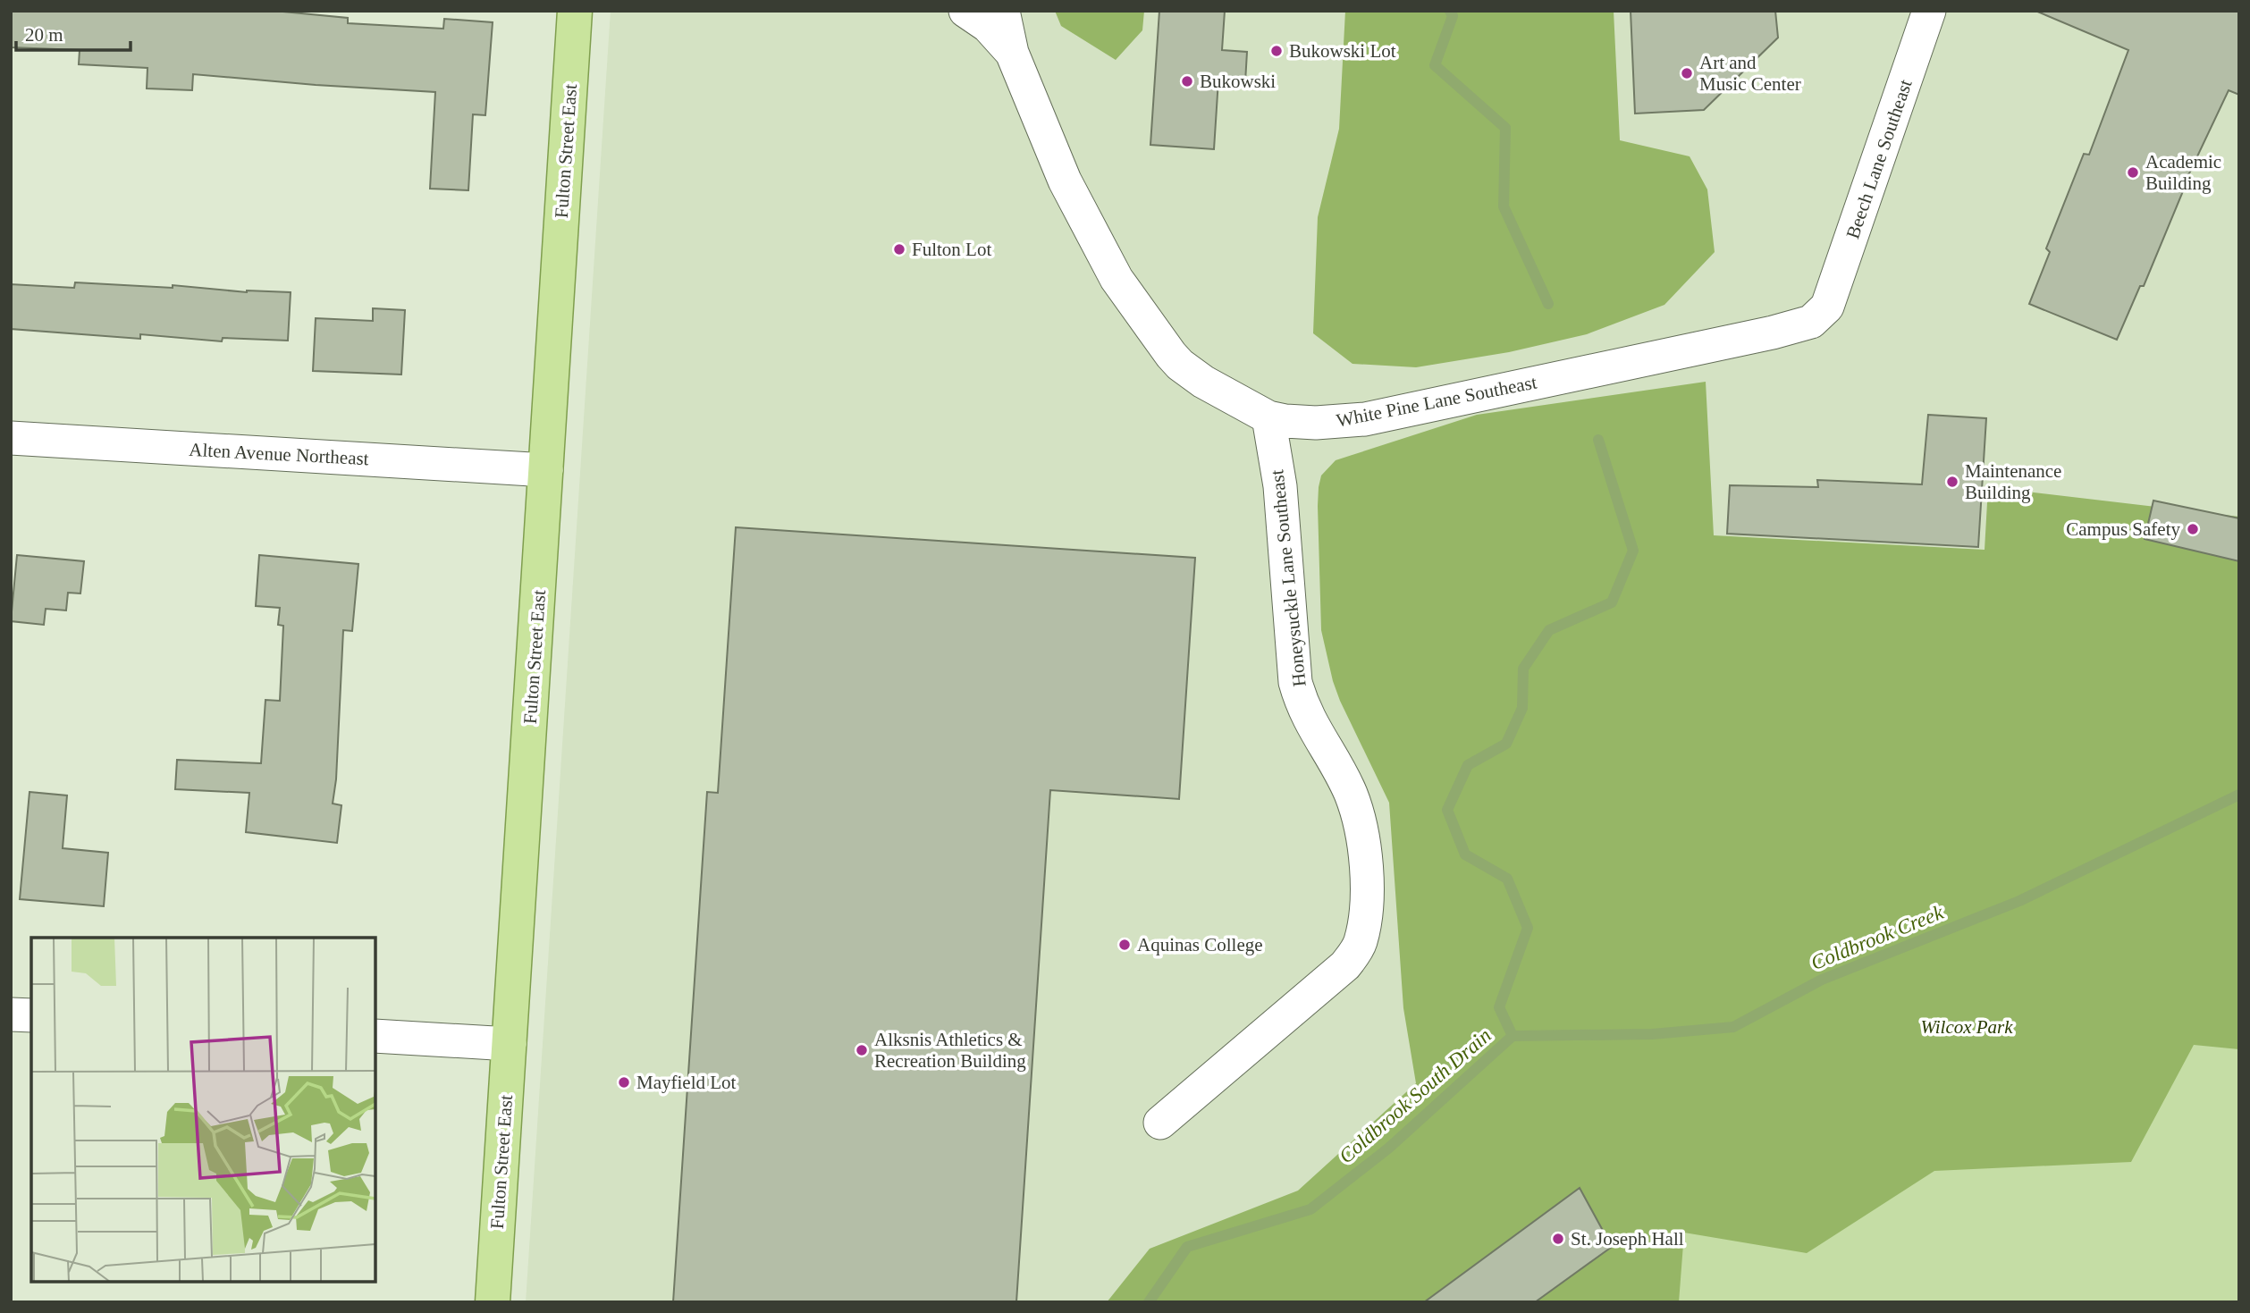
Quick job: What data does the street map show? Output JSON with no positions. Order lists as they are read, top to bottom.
{
  "streets": {
    "main road": ["Fulton Street East"],
    "street": [
      "Beech Lane Southeast",
      "White Pine Lane Southeast",
      "Alten Avenue Northeast",
      "Honeysuckle Lane Southeast"
    ]
  },
  "crossings": [
    ["Fulton Street East", "Alten Avenue Northeast"],
    ["Beech Lane Southeast", "White Pine Lane Southeast"],
    ["White Pine Lane Southeast", "Honeysuckle Lane Southeast"]
  ],
  "water": ["Coldbrook Creek", "Coldbrook South Drain"],
  "parks": ["Wilcox Park"],
  "places": [
    "Bukowski Lot",
    "Art and Music Center",
    "Bukowski",
    "Academic Building",
    "Fulton Lot",
    "Maintenance Building",
    "Campus Safety",
    "Aquinas College",
    "Alksnis Athletics & Recreation Building",
    "Mayfield Lot",
    "St. Joseph Hall"
  ],
  "scale_bar": "20 m"
}
